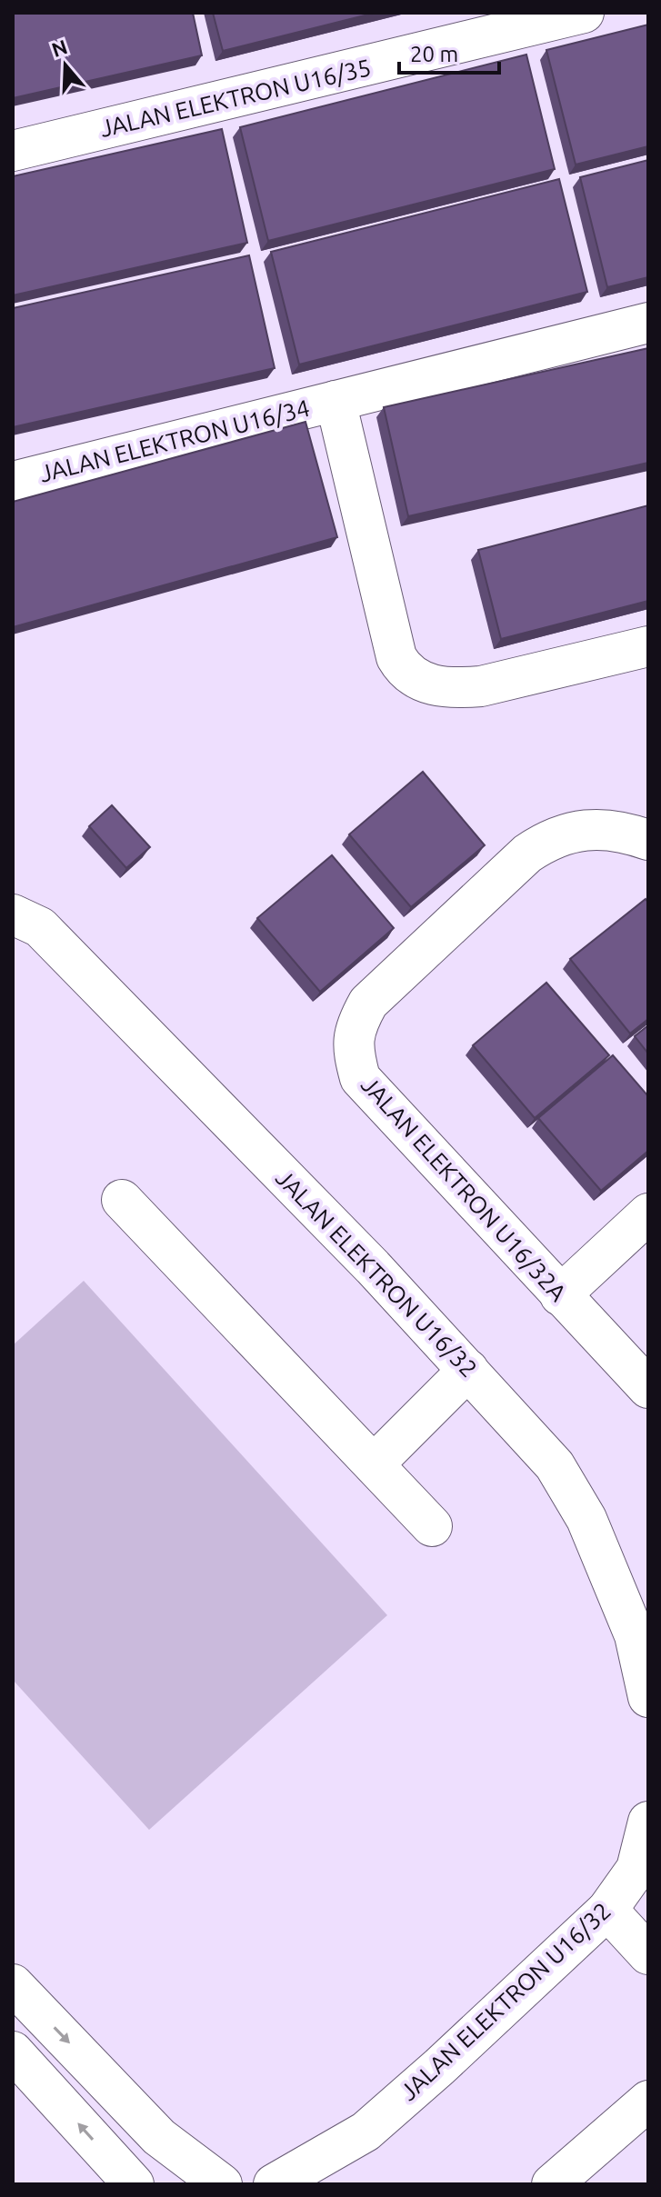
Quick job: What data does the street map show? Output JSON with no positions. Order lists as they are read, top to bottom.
{
  "streets": {
    "street": [
      "JALAN ELEKTRON U16/35",
      "JALAN ELEKTRON U16/34",
      "JALAN ELEKTRON U16/32A",
      "JALAN ELEKTRON U16/32"
    ]
  },
  "scale_bar": "20 m",
  "north": "top"
}
